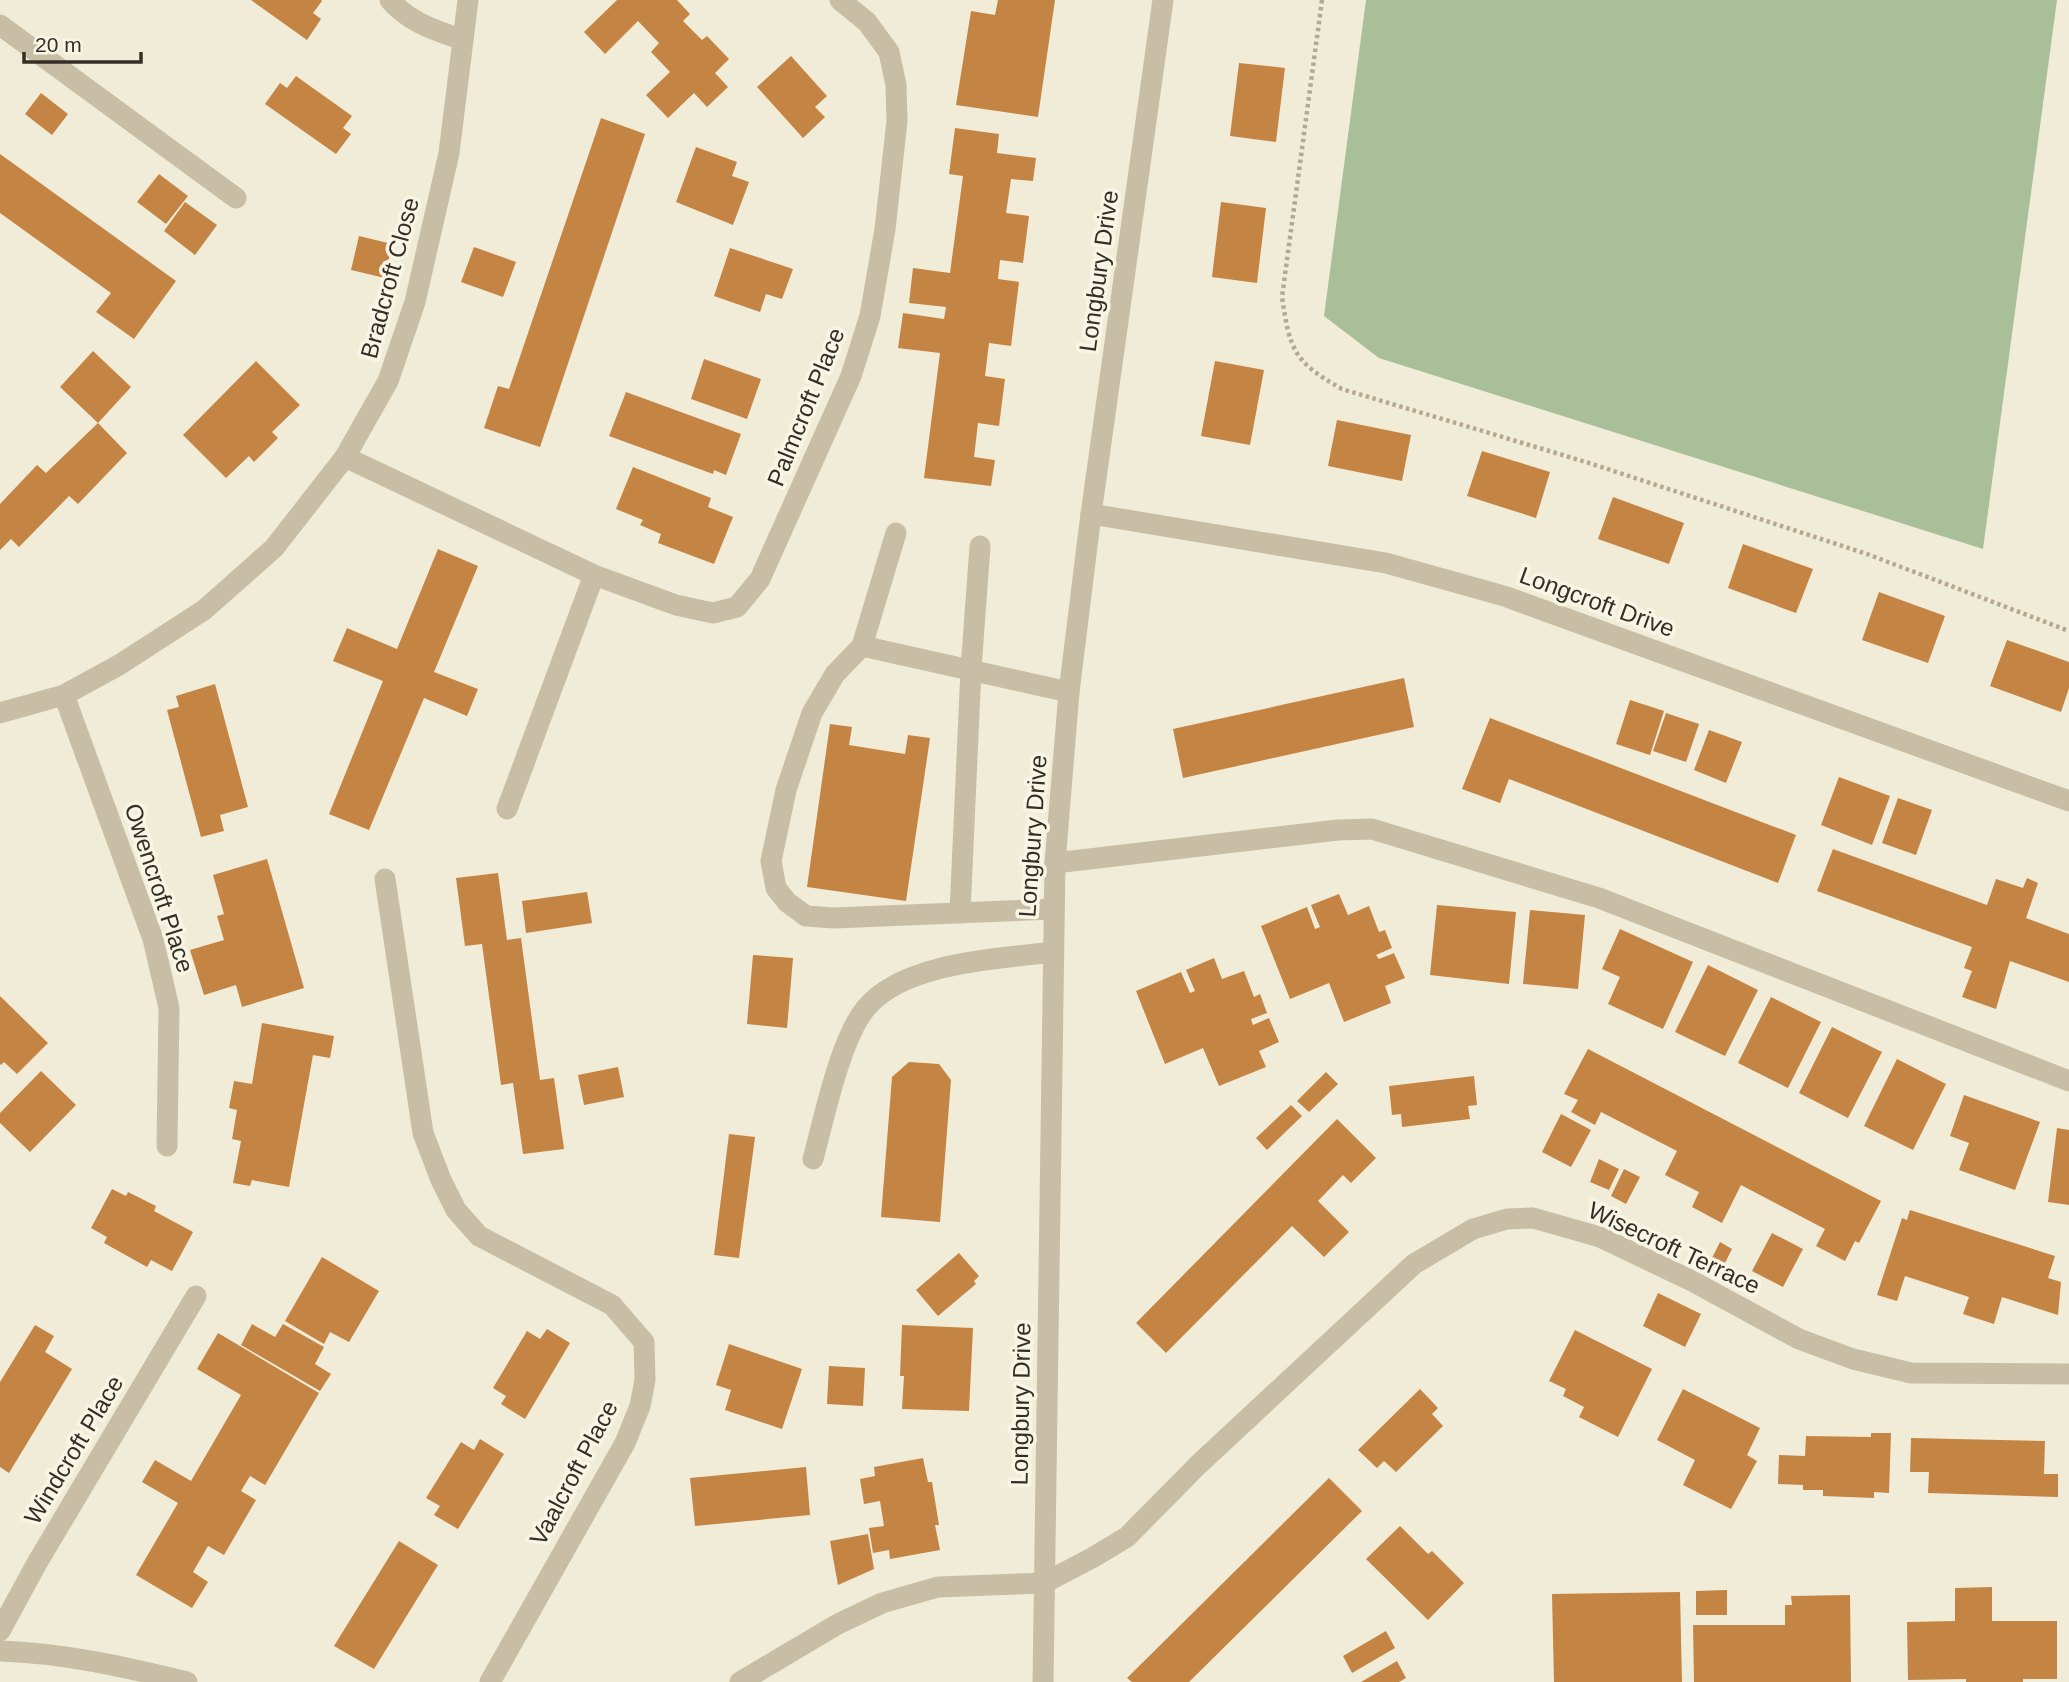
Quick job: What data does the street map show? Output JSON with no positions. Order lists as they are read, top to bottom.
{
  "streets": {
    "street": [
      "Longbury Drive",
      "Bradcroft Close",
      "Palmcroft Place",
      "Longcroft Drive",
      "Owencroft Place",
      "Wisecroft Terrace",
      "Windcroft Place",
      "Vaalcroft Place"
    ]
  },
  "crossings": [
    ["Longbury Drive", "Longcroft Drive"],
    ["Longbury Drive", "Wisecroft Terrace"],
    ["Bradcroft Close", "Palmcroft Place"],
    ["Bradcroft Close", "Owencroft Place"]
  ],
  "scale_bar": "20 m"
}
